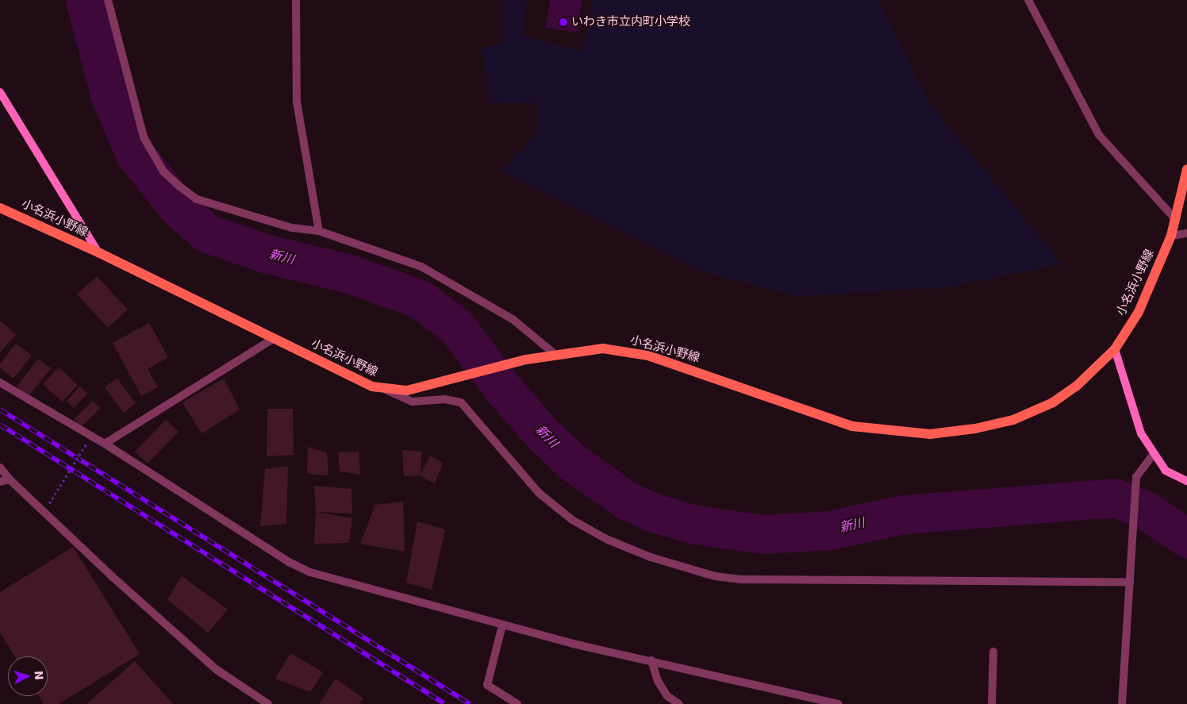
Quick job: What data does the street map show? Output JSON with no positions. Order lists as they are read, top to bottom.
{
  "streets": {
    "main road": ["小名浜小野線"]
  },
  "water": ["新川"],
  "places": ["いわき市立内町小学校"],
  "north": "right"
}
